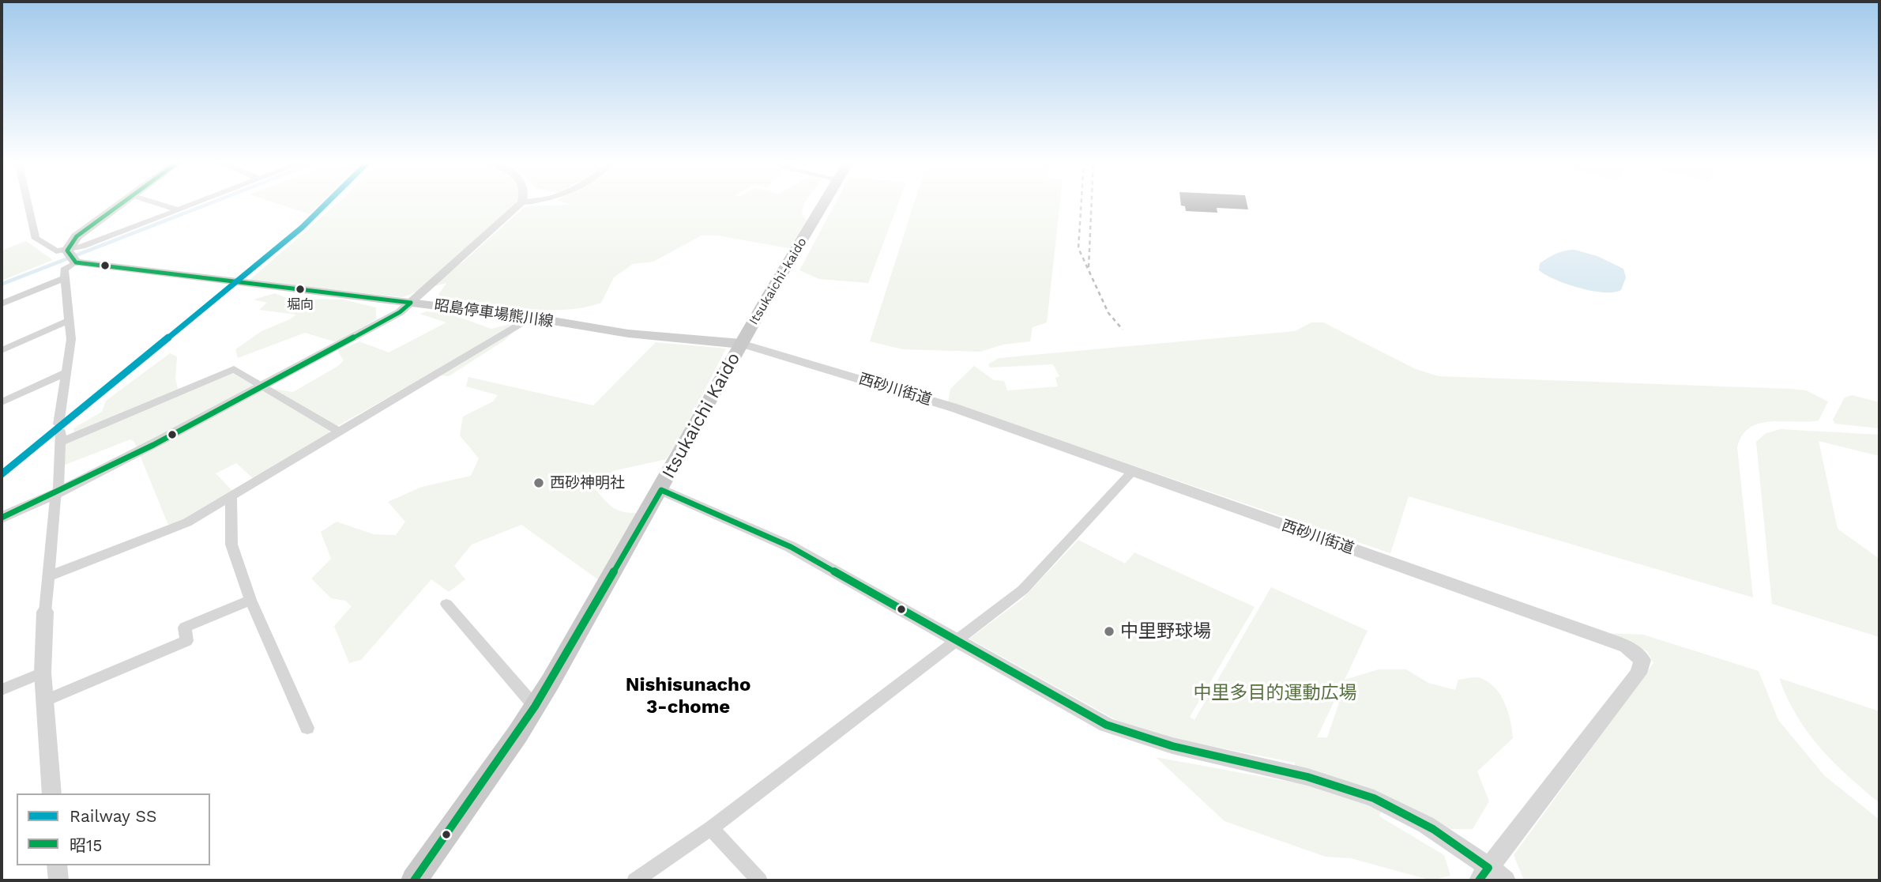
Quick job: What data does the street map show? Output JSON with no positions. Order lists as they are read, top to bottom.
{
  "streets": {
    "main road": ["Itsukaichi-kaido", "昭島停車場熊川線", "Itsukaichi Kaido"],
    "street": ["西砂川街道"]
  },
  "crossings": [
    ["Itsukaichi-kaido", "昭島停車場熊川線"],
    ["Itsukaichi-kaido", "西砂川街道"],
    ["Itsukaichi-kaido", "Itsukaichi Kaido"],
    ["昭島停車場熊川線", "西砂川街道"],
    ["昭島停車場熊川線", "Itsukaichi Kaido"],
    ["西砂川街道", "Itsukaichi Kaido"]
  ],
  "districts": ["Nishisunacho 3-chome"],
  "parks": ["中里多目的運動広場"],
  "places": ["堀向", "西砂神明社", "中里野球場"],
  "lines": ["rail line SS", "transit line 昭15"],
  "legend": ["Railway SS", "昭15"]
}
